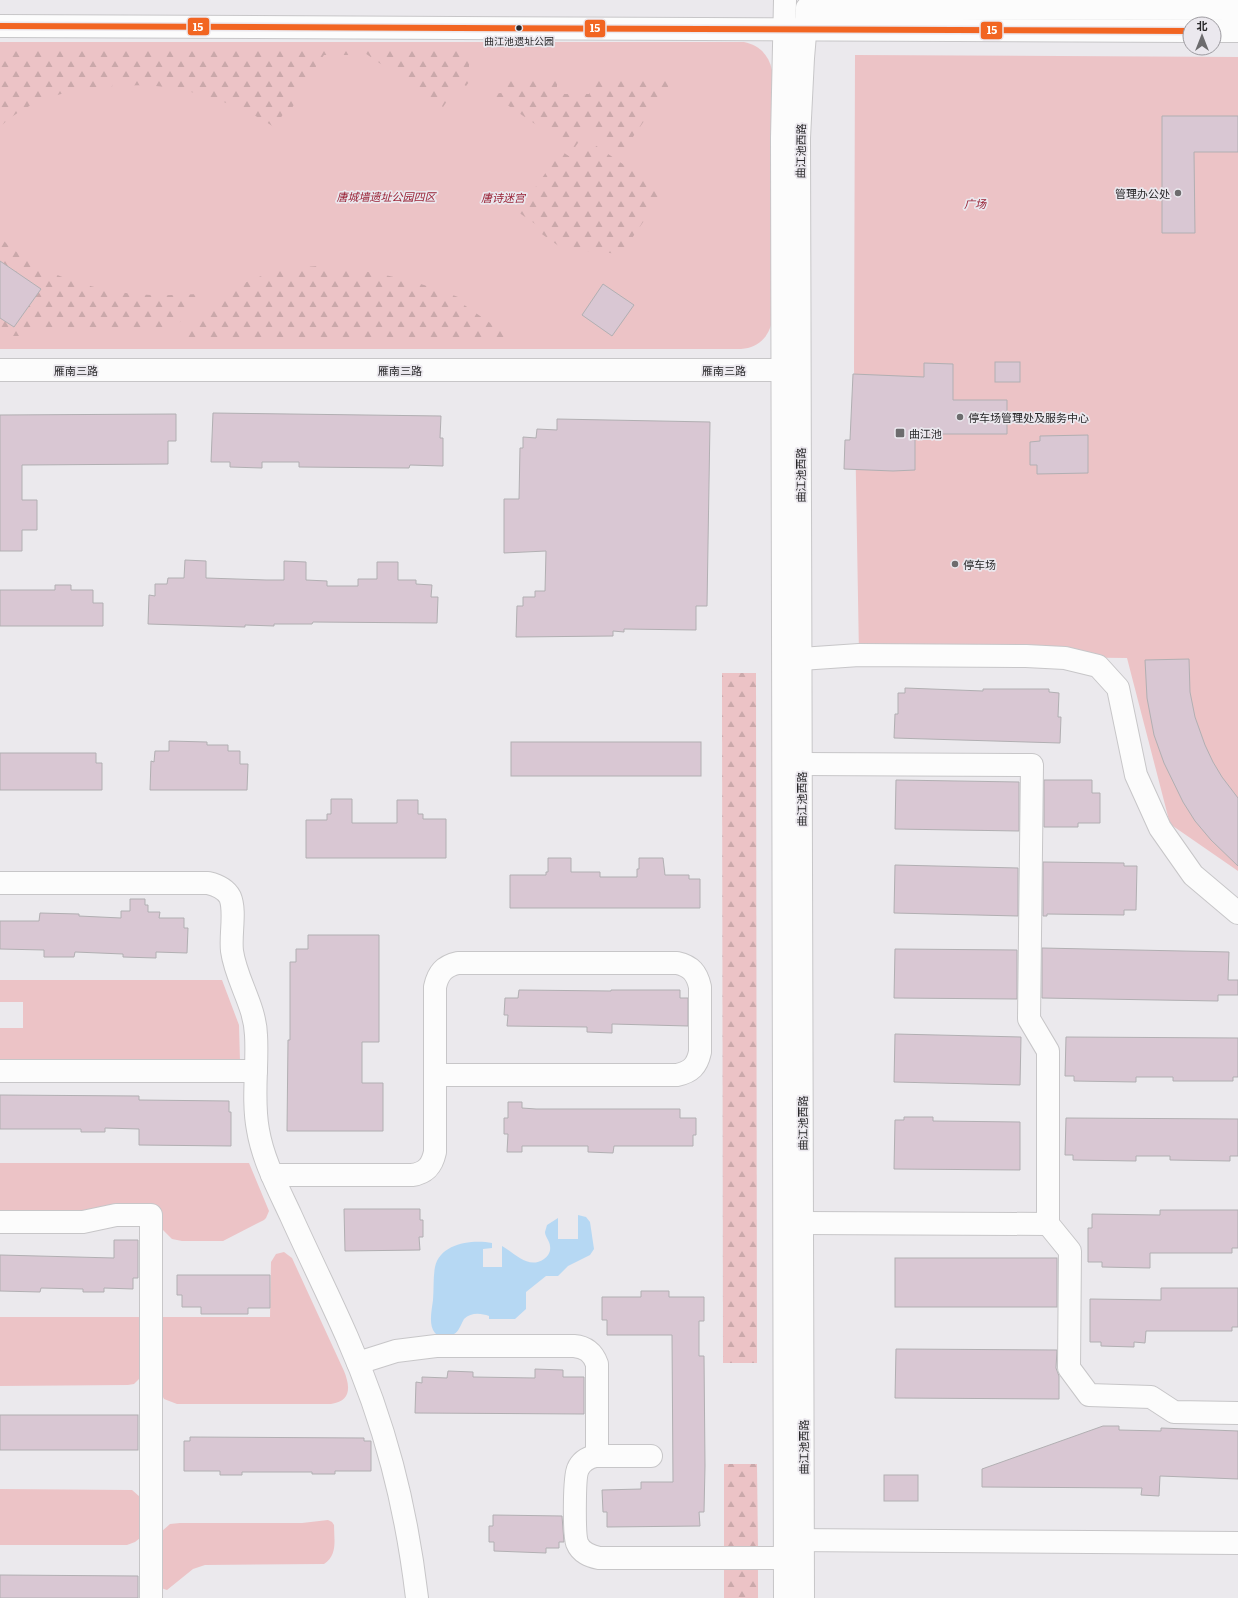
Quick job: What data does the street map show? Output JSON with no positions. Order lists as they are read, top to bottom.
{
  "streets": {
    "street": ["曲江池西路", "雁南三路"]
  },
  "crossings": [
    ["曲江池西路", "雁南三路"]
  ],
  "parks": ["唐城墙遗址公园四区", "唐诗迷宫", "广场"],
  "places": {
    "other": [
      "曲江池遗址公园",
      "管理办公处",
      "停车场管理处及服务中心",
      "停车场"
    ],
    "transit": ["曲江池"]
  },
  "lines": ["transit line 15"],
  "north": "top"
}
